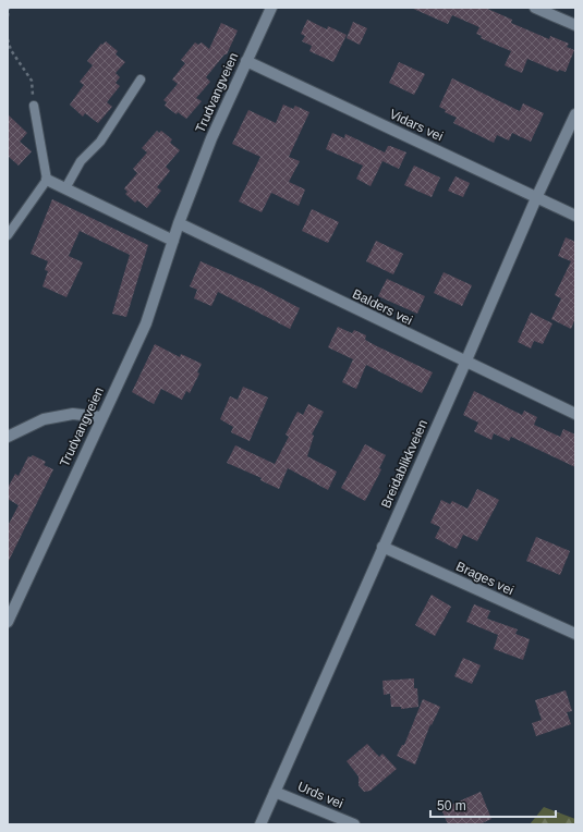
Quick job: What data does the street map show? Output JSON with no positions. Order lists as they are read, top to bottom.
{
  "streets": {
    "street": [
      "Trudvangveien",
      "Vidars vei",
      "Balders vei",
      "Breidablikkveien",
      "Brages vei",
      "Urds vei"
    ]
  },
  "crossings": [
    ["Trudvangveien", "Vidars vei"],
    ["Trudvangveien", "Balders vei"],
    ["Vidars vei", "Breidablikkveien"],
    ["Balders vei", "Breidablikkveien"],
    ["Breidablikkveien", "Brages vei"],
    ["Breidablikkveien", "Urds vei"]
  ],
  "scale_bar": "50 m"
}
